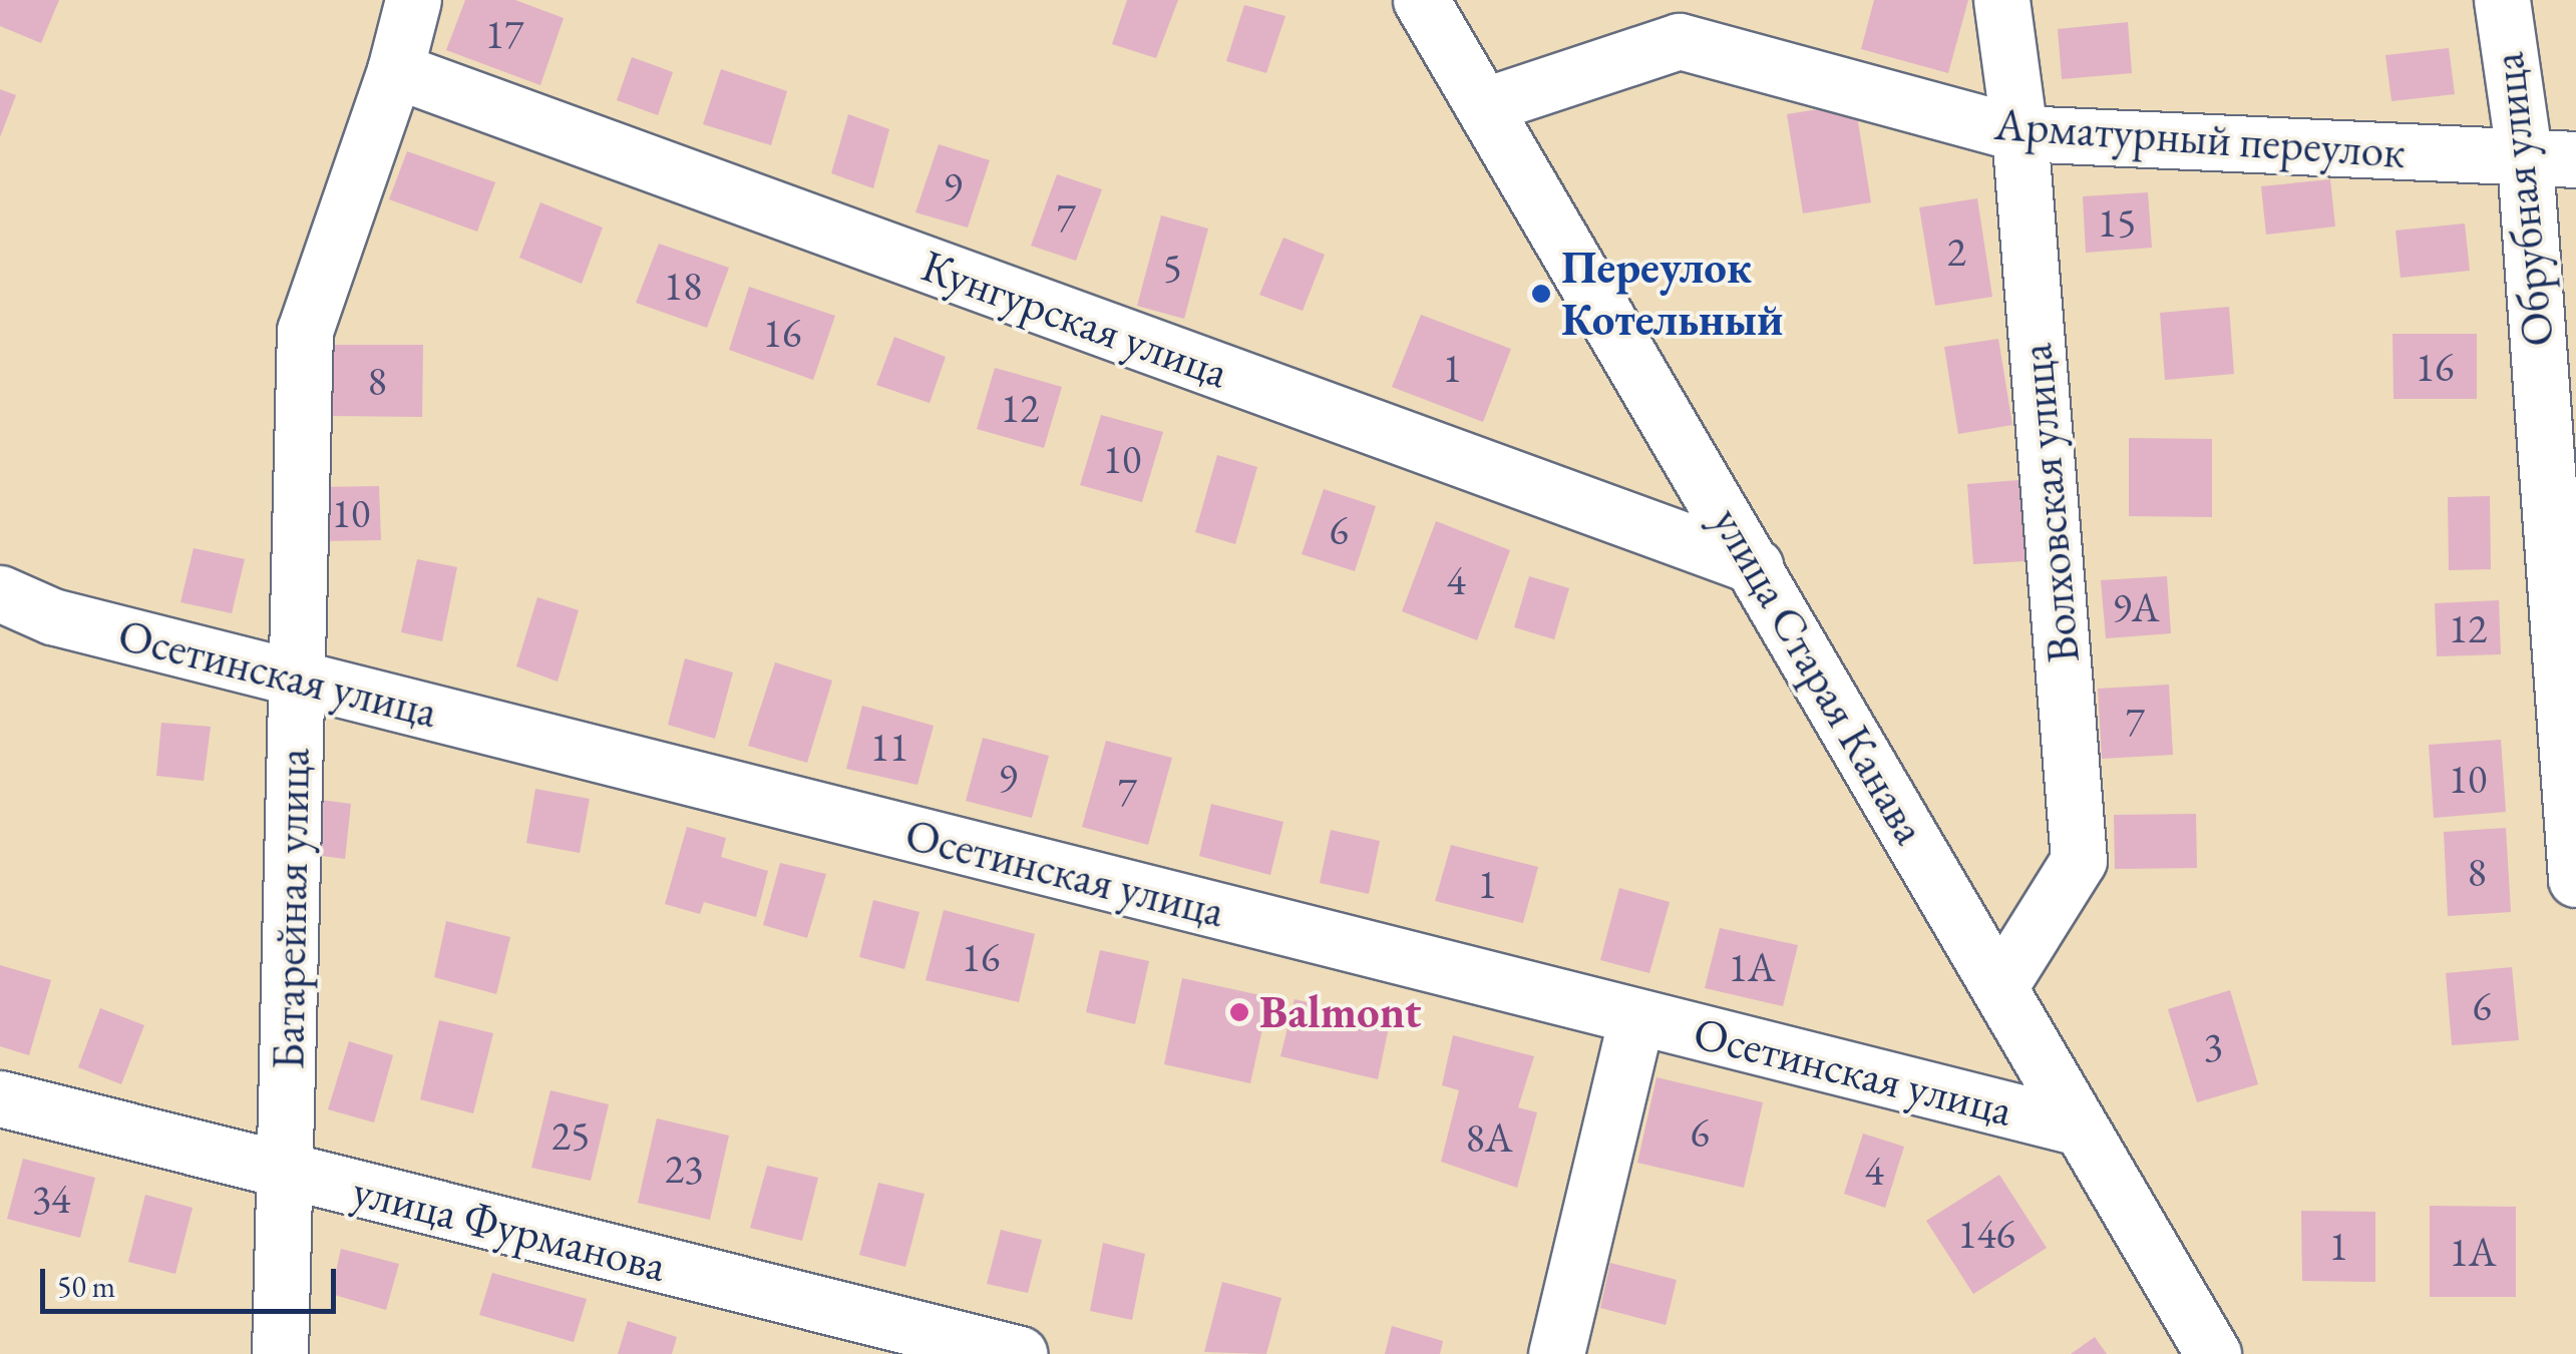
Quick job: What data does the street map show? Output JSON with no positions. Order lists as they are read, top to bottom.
{
  "streets": {
    "street": [
      "Арматурный переулок",
      "Обрубная улица",
      "Кунгурская улица",
      "Волховская улица",
      "Осетинская улица",
      "улица Старая Канава",
      "Батарейная улица",
      "улица Фурманова"
    ]
  },
  "crossings": [
    ["Арматурный переулок", "Обрубная улица"],
    ["Арматурный переулок", "Волховская улица"],
    ["Арматурный переулок", "улица Старая Канава"],
    ["Кунгурская улица", "улица Старая Канава"],
    ["Кунгурская улица", "Батарейная улица"],
    ["Волховская улица", "улица Старая Канава"],
    ["Осетинская улица", "улица Старая Канава"],
    ["Осетинская улица", "Батарейная улица"],
    ["Батарейная улица", "улица Фурманова"]
  ],
  "places": ["Переулок Котельный", "Balmont"],
  "house_numbers": [
    "17",
    "9",
    "7",
    "15",
    "2",
    "5",
    "18",
    "16",
    "16",
    "1",
    "8",
    "12",
    "10",
    "10",
    "6",
    "4",
    "9А",
    "12",
    "7",
    "11",
    "9",
    "10",
    "7",
    "8",
    "1",
    "16",
    "1А",
    "6",
    "3",
    "6",
    "25",
    "8А",
    "23",
    "4",
    "34",
    "146",
    "1",
    "1А"
  ],
  "scale_bar": "50 m"
}
